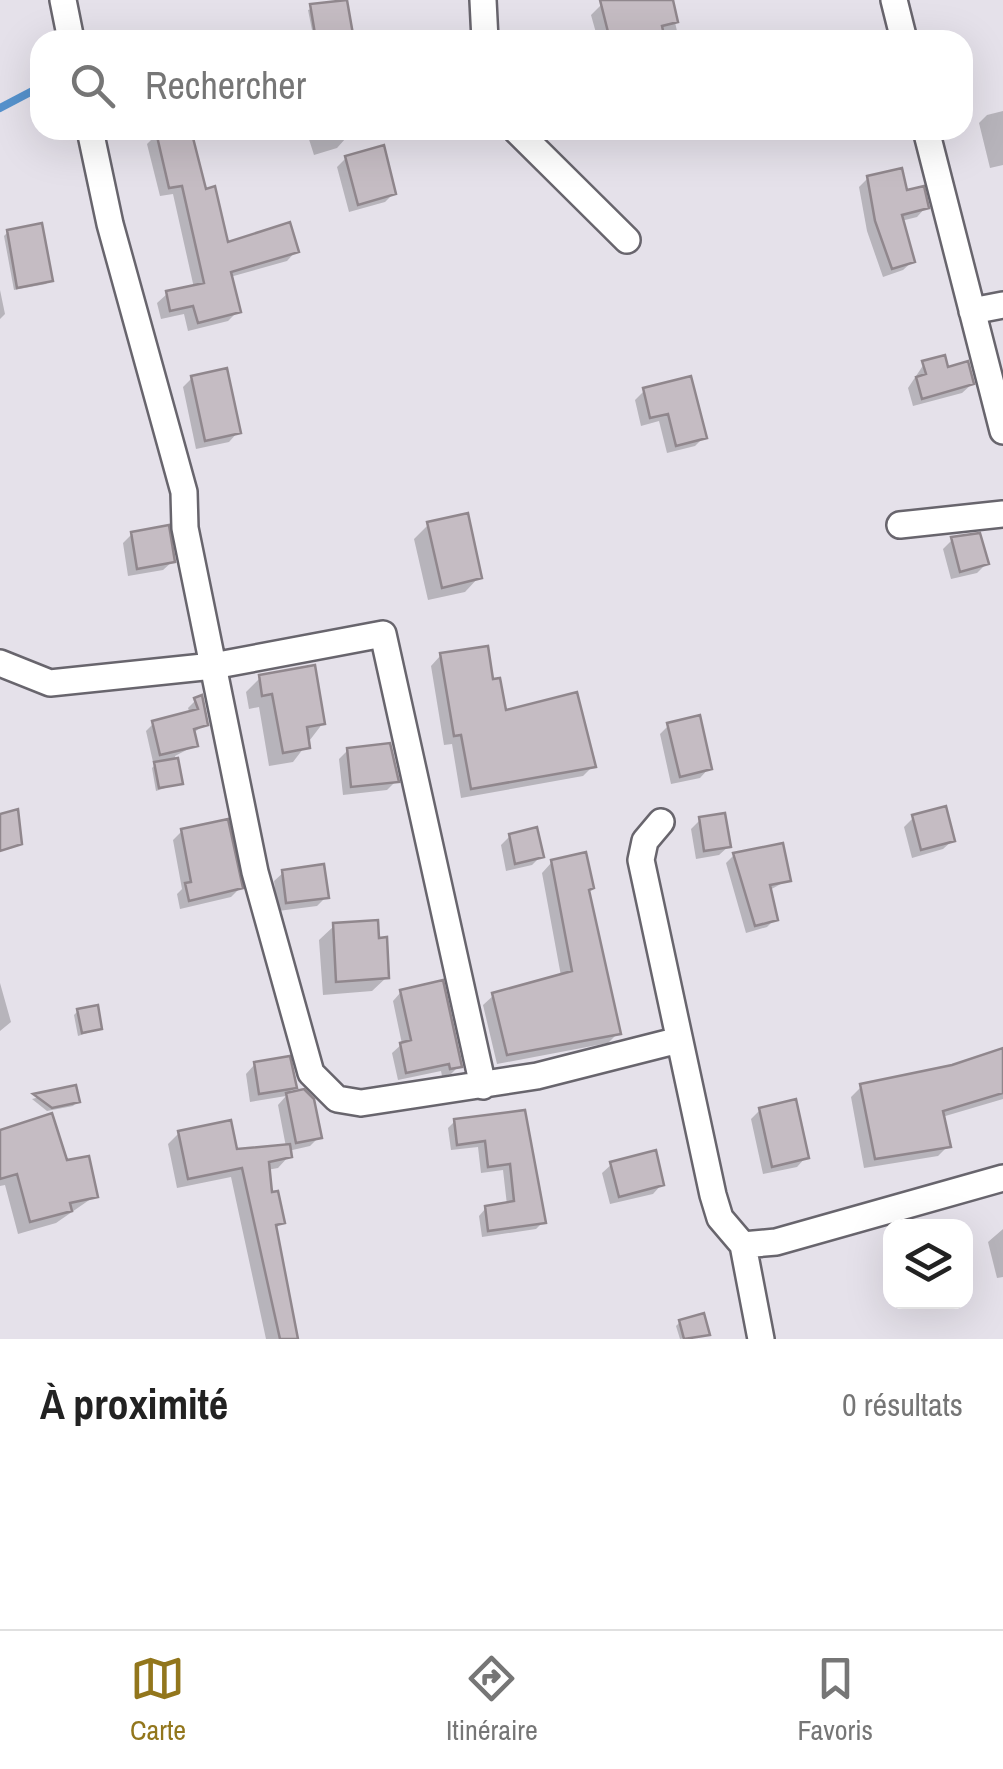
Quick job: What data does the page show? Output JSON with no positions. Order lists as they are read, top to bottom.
{
  "page": {
    "search": "Rechercher",
    "heading": ["À proximité", "0 résultats"],
    "nav": ["Carte", "Itinéraire", "Favoris"]
  }
}
